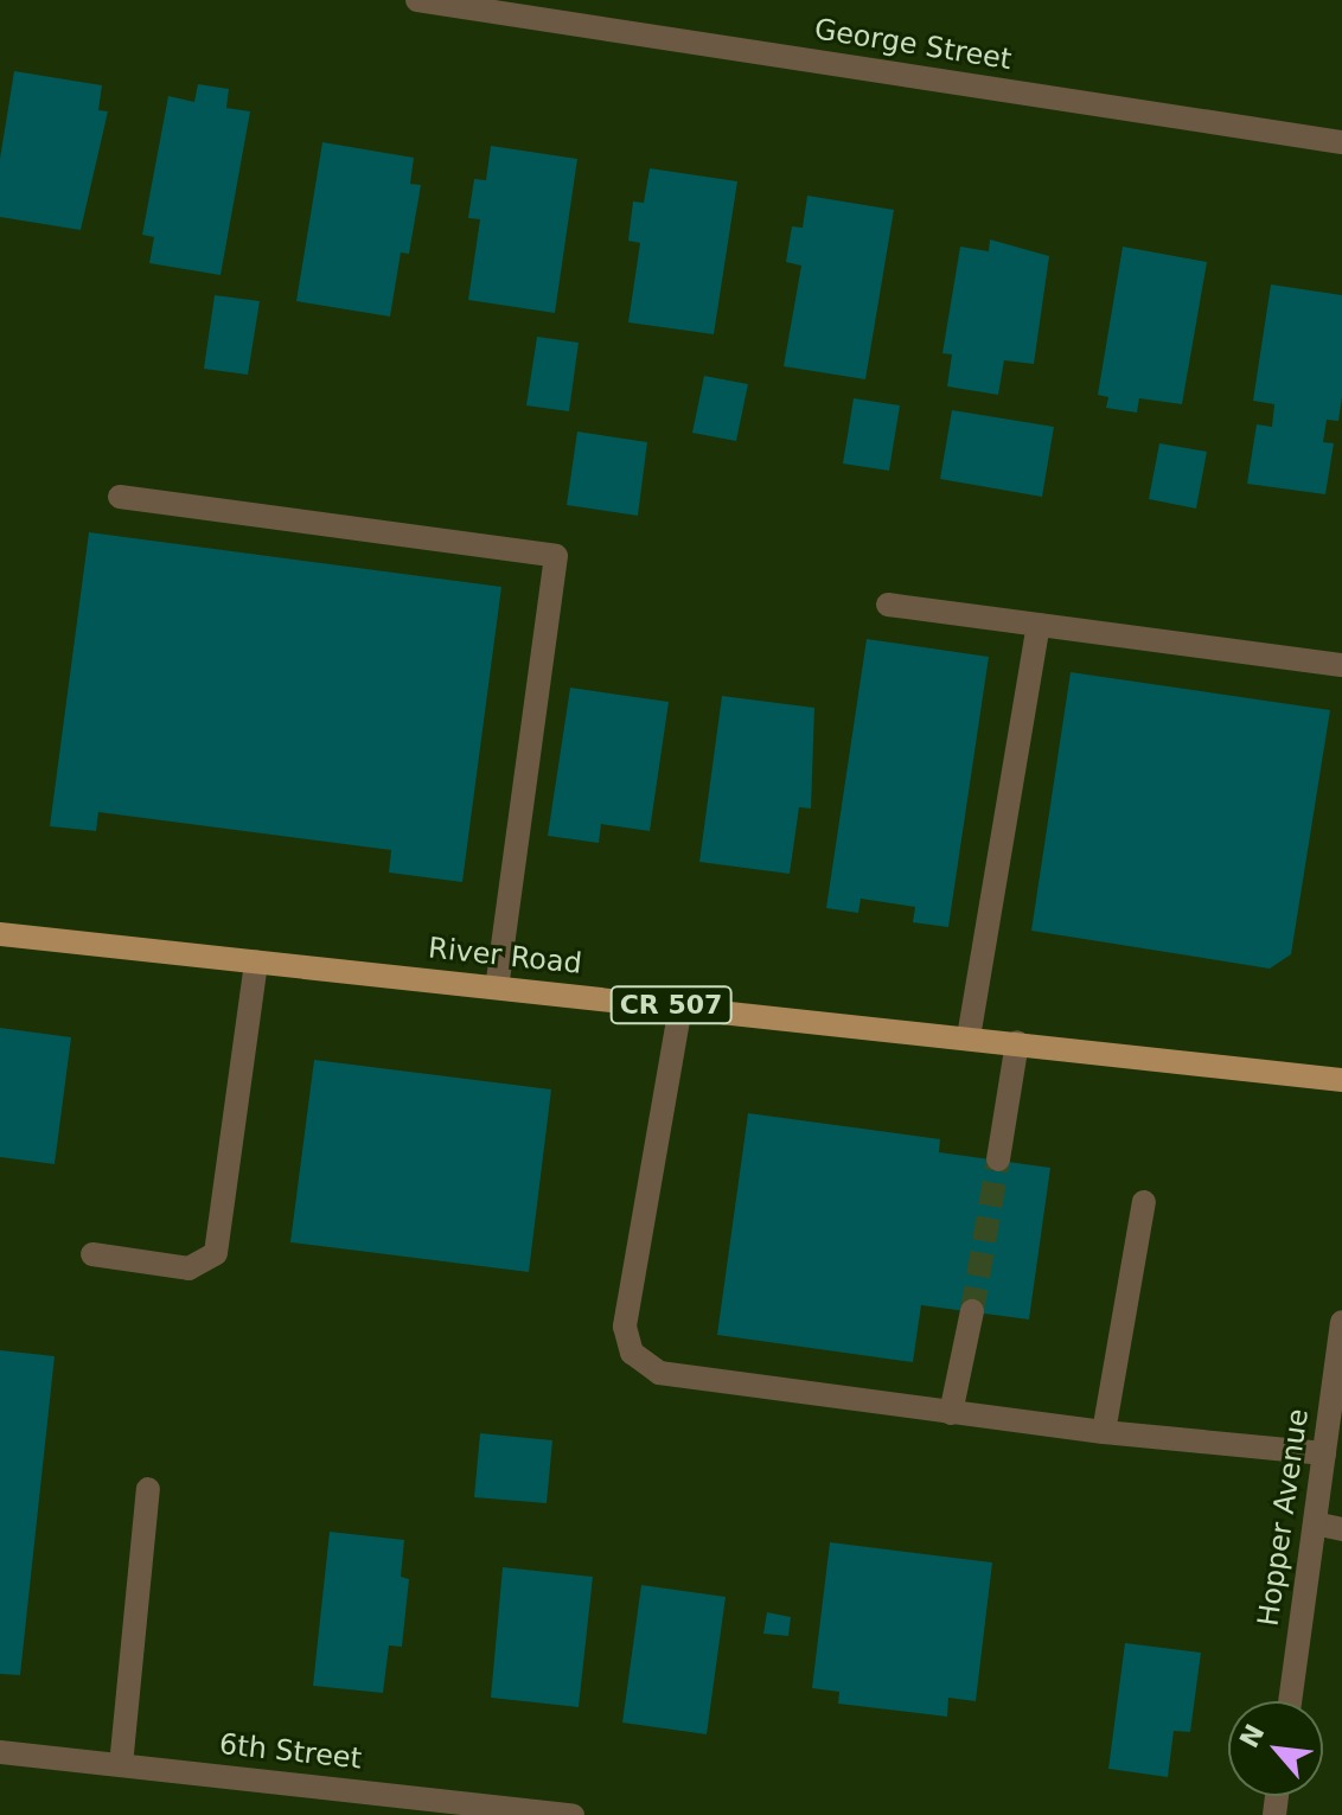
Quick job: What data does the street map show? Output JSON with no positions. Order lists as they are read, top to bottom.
{
  "streets": {
    "main road": ["River Road", "CR 507"],
    "street": ["George Street", "Hopper Avenue", "6th Street"]
  },
  "north": "top left"
}
